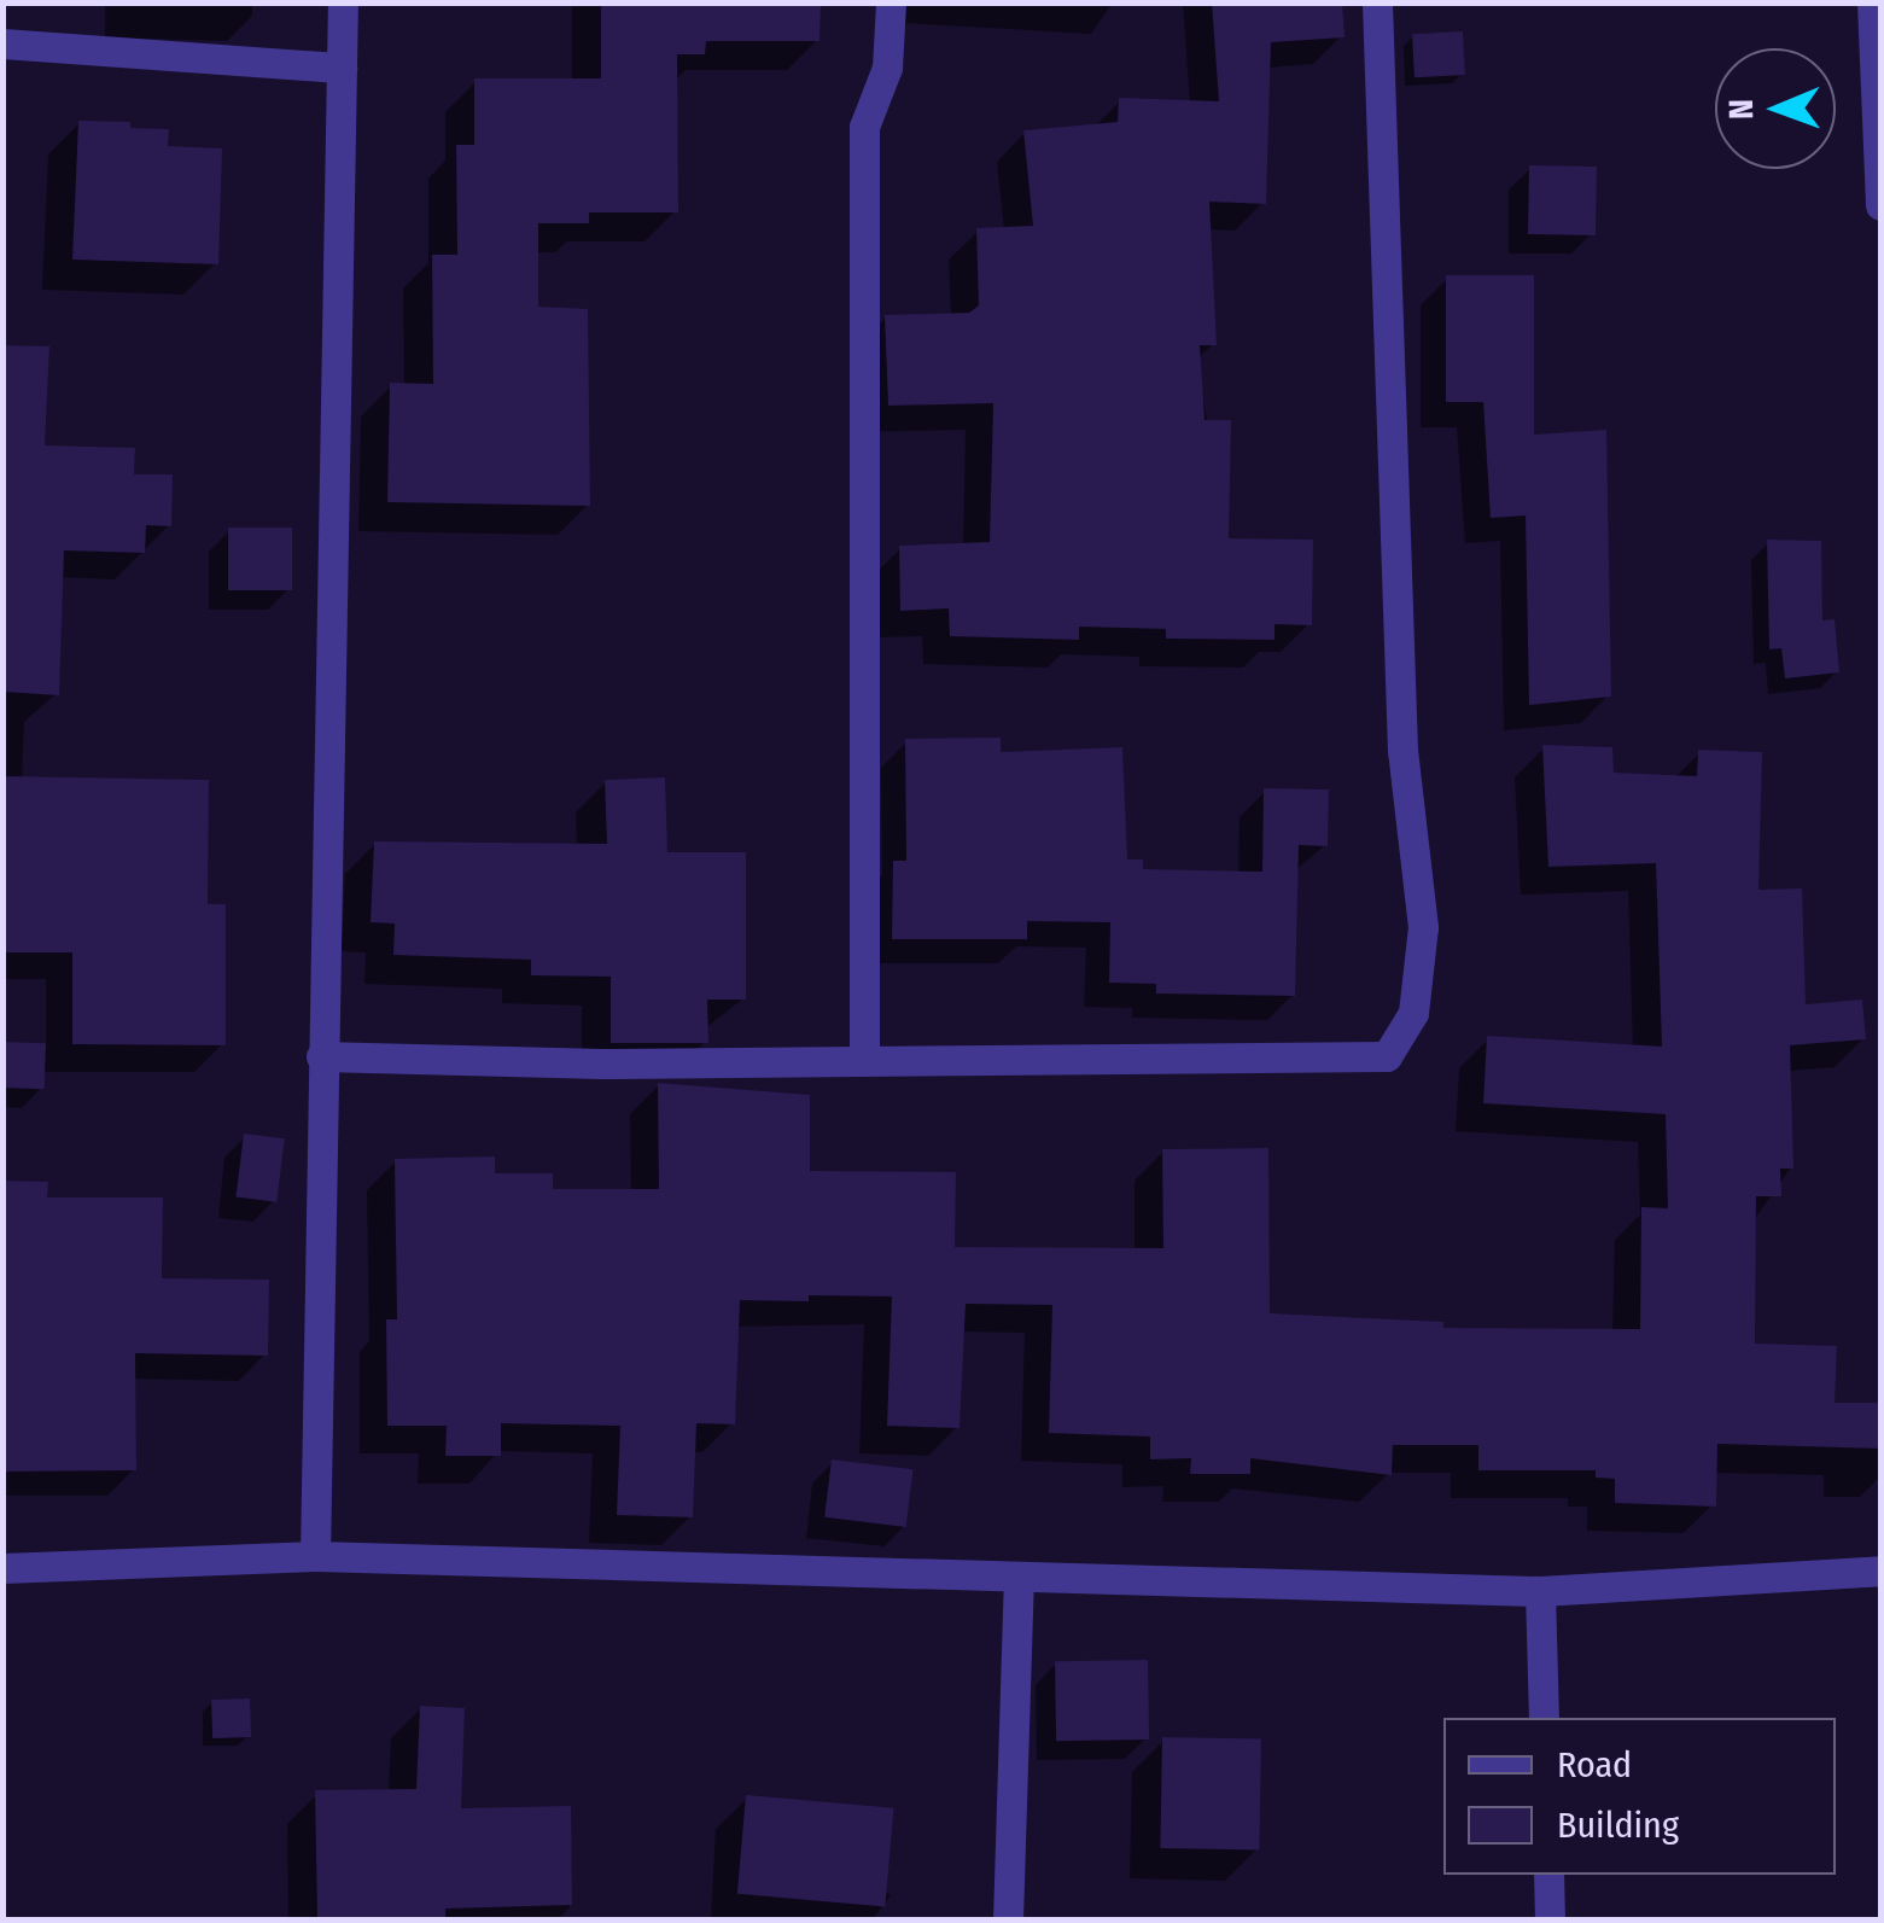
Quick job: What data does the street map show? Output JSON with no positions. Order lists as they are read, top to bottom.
{
  "legend": ["Road", "Building"],
  "north": "left"
}
